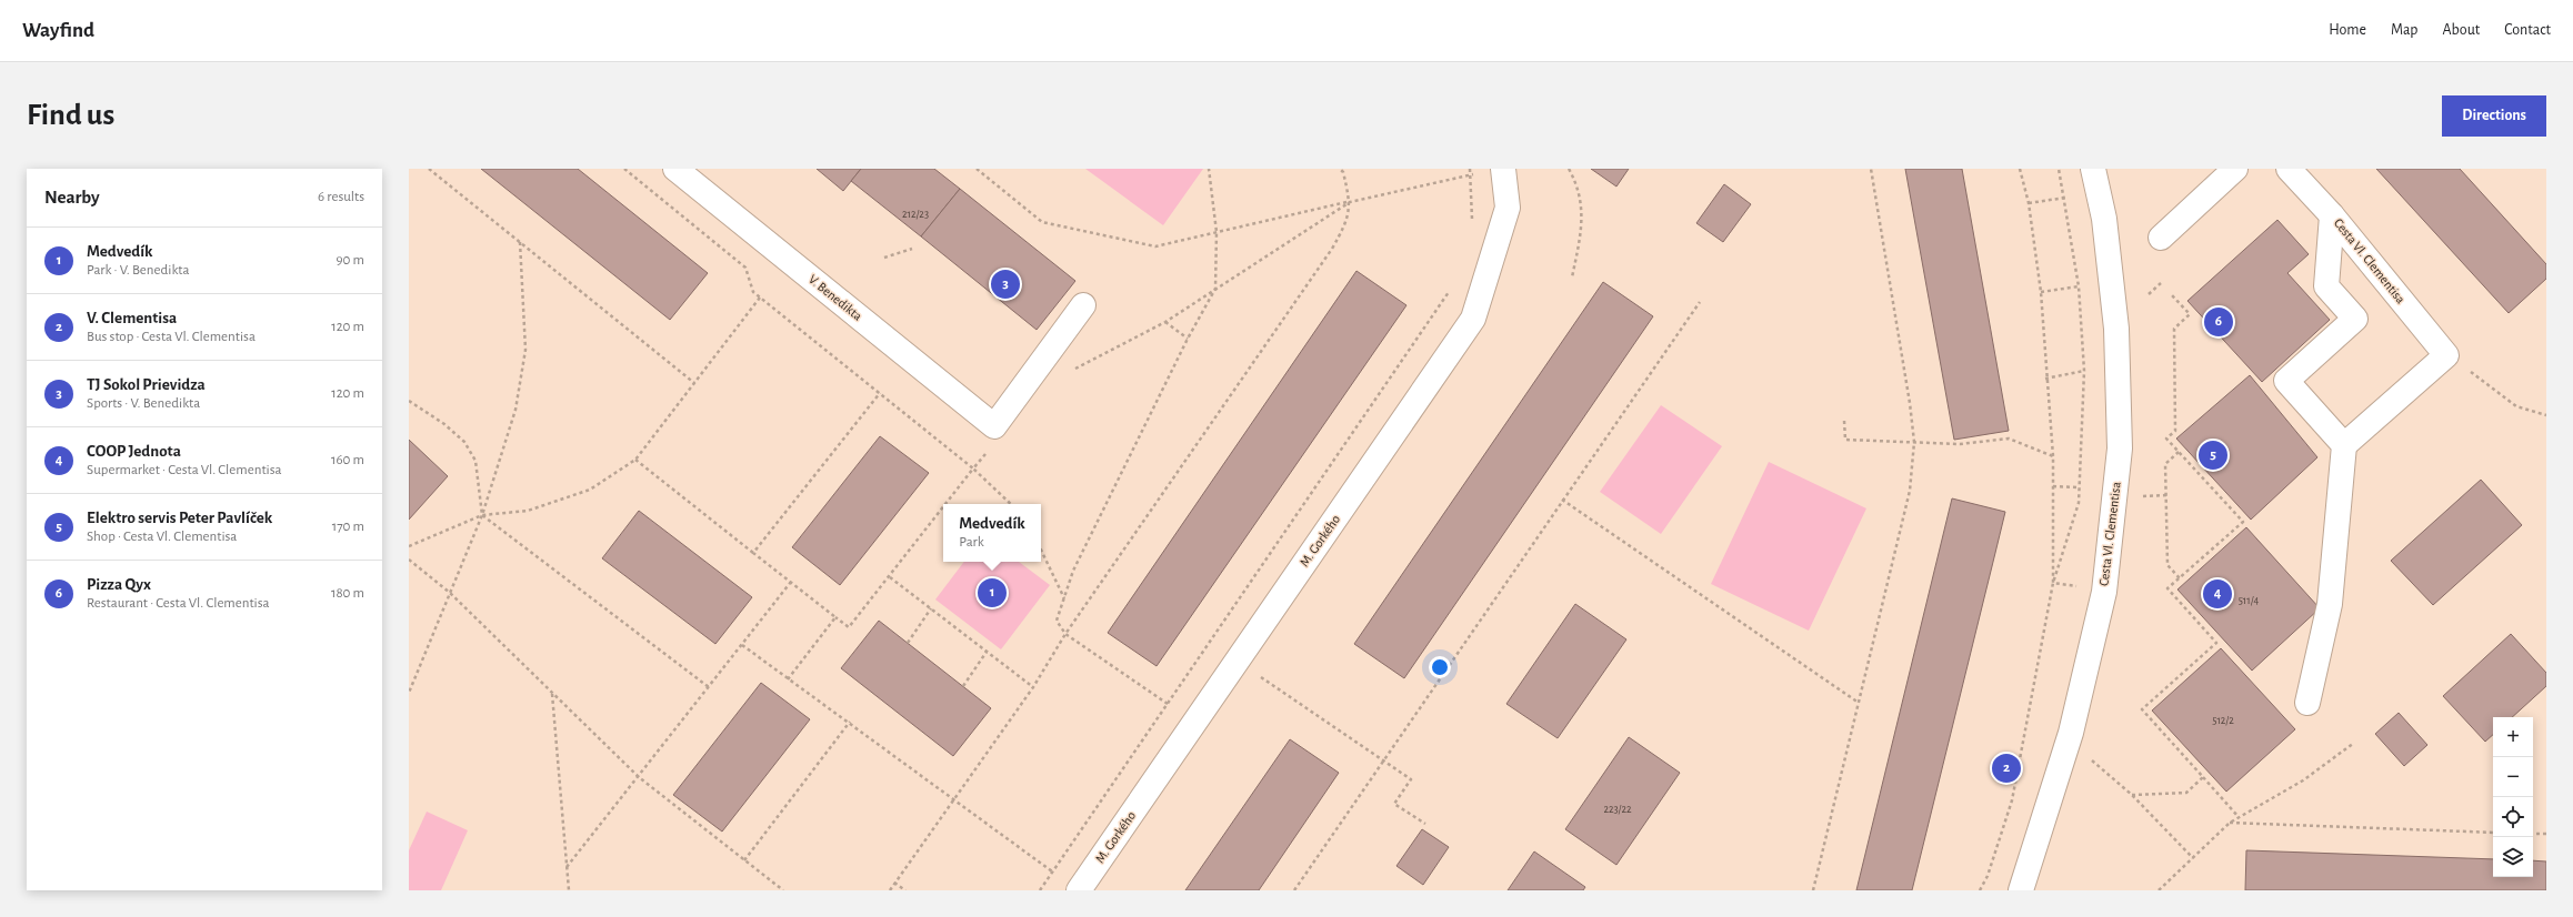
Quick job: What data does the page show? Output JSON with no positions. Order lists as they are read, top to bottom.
{
  "streets": {
    "street": ["Cesta Vl. Clementisa", "V. Benedikta", "M. Gorkého"]
  },
  "house_numbers": [
    "212/23",
    "511/4",
    "512/2",
    "223/22"
  ],
  "page": {
    "header": "Wayfind",
    "nav": [
      "Home",
      "Map",
      "About",
      "Contact"
    ],
    "buttons": "Directions",
    "title": "Find us",
    "heading": ["Nearby", "6 results"],
    "list": [
      {
        "mark": "1",
        "name": "Medvedík",
        "note": "Park · V. Benedikta",
        "value": "90 m"
      },
      {
        "mark": "2",
        "name": "V. Clementisa",
        "note": "Bus stop · Cesta Vl. Clementisa",
        "value": "120 m"
      },
      {
        "mark": "3",
        "name": "TJ Sokol Prievidza",
        "note": "Sports · V. Benedikta",
        "value": "120 m"
      },
      {
        "mark": "4",
        "name": "COOP Jednota",
        "note": "Supermarket · Cesta Vl. Clementisa",
        "value": "160 m"
      },
      {
        "mark": "5",
        "name": "Elektro servis Peter Pavlíček",
        "note": "Shop · Cesta Vl. Clementisa",
        "value": "170 m"
      },
      {
        "mark": "6",
        "name": "Pizza Qyx",
        "note": "Restaurant · Cesta Vl. Clementisa",
        "value": "180 m"
      }
    ],
    "pins": [
      "3",
      "6",
      "5",
      "1",
      "4",
      "2"
    ],
    "popup": ["Medvedík", "Park"],
    "map_buttons": ["+", "−"]
  }
}
